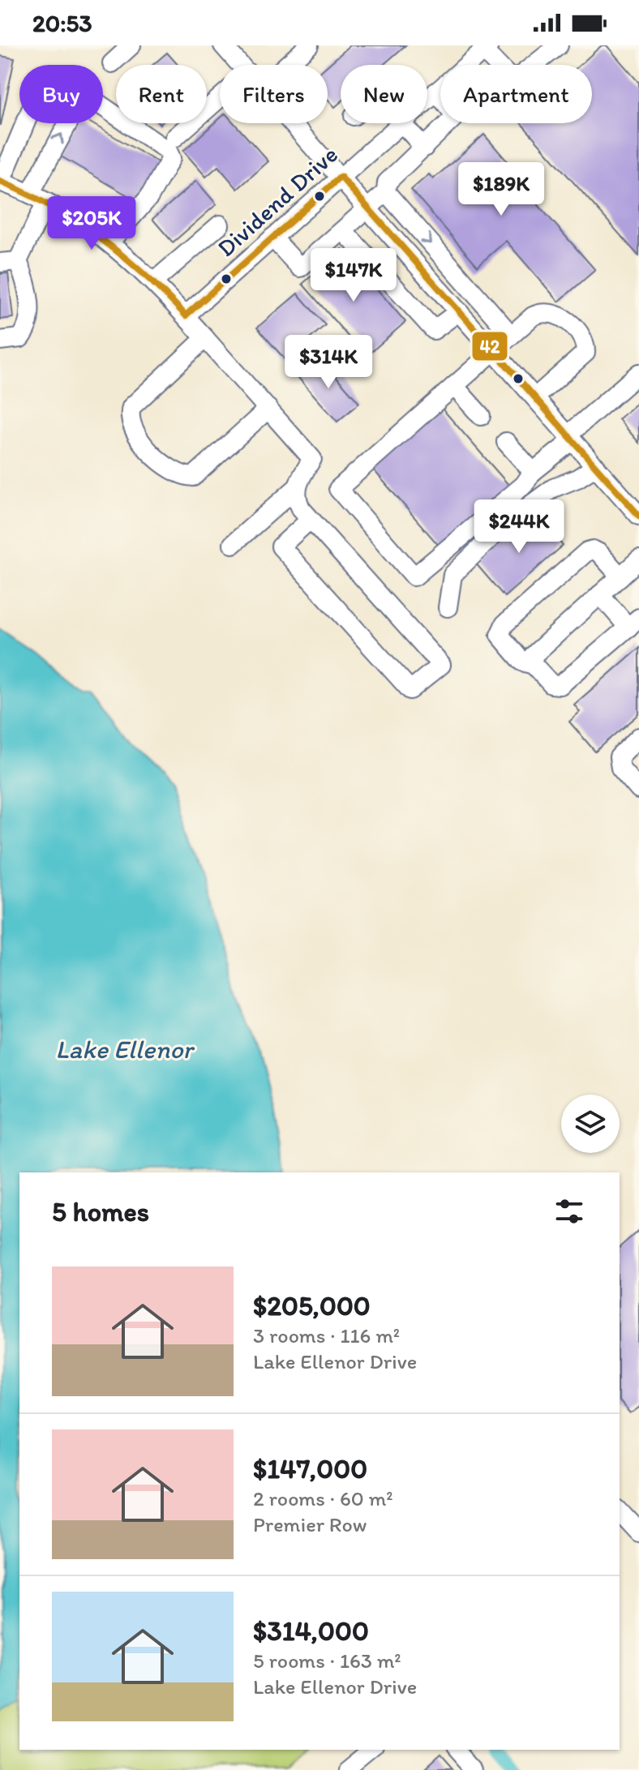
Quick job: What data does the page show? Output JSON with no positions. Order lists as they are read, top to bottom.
{
  "streets": {
    "street": ["Dividend Drive"]
  },
  "water": ["Lake Ellenor"],
  "lines": ["transit line 42"],
  "page": {
    "status": "20:53",
    "chip": [
      "Buy",
      "Rent",
      "Filters",
      "New",
      "Apartment"
    ],
    "price": [
      "$189K",
      "$205K",
      "$147K",
      "$314K",
      "$244K"
    ],
    "heading": "5 homes",
    "list": [
      {
        "name": "$205,000",
        "note": "3 rooms · 116 m² · Lake Ellenor Drive"
      },
      {
        "name": "$147,000",
        "note": "2 rooms · 60 m² · Premier Row"
      },
      {
        "name": "$314,000",
        "note": "5 rooms · 163 m² · Lake Ellenor Drive"
      }
    ]
  }
}
